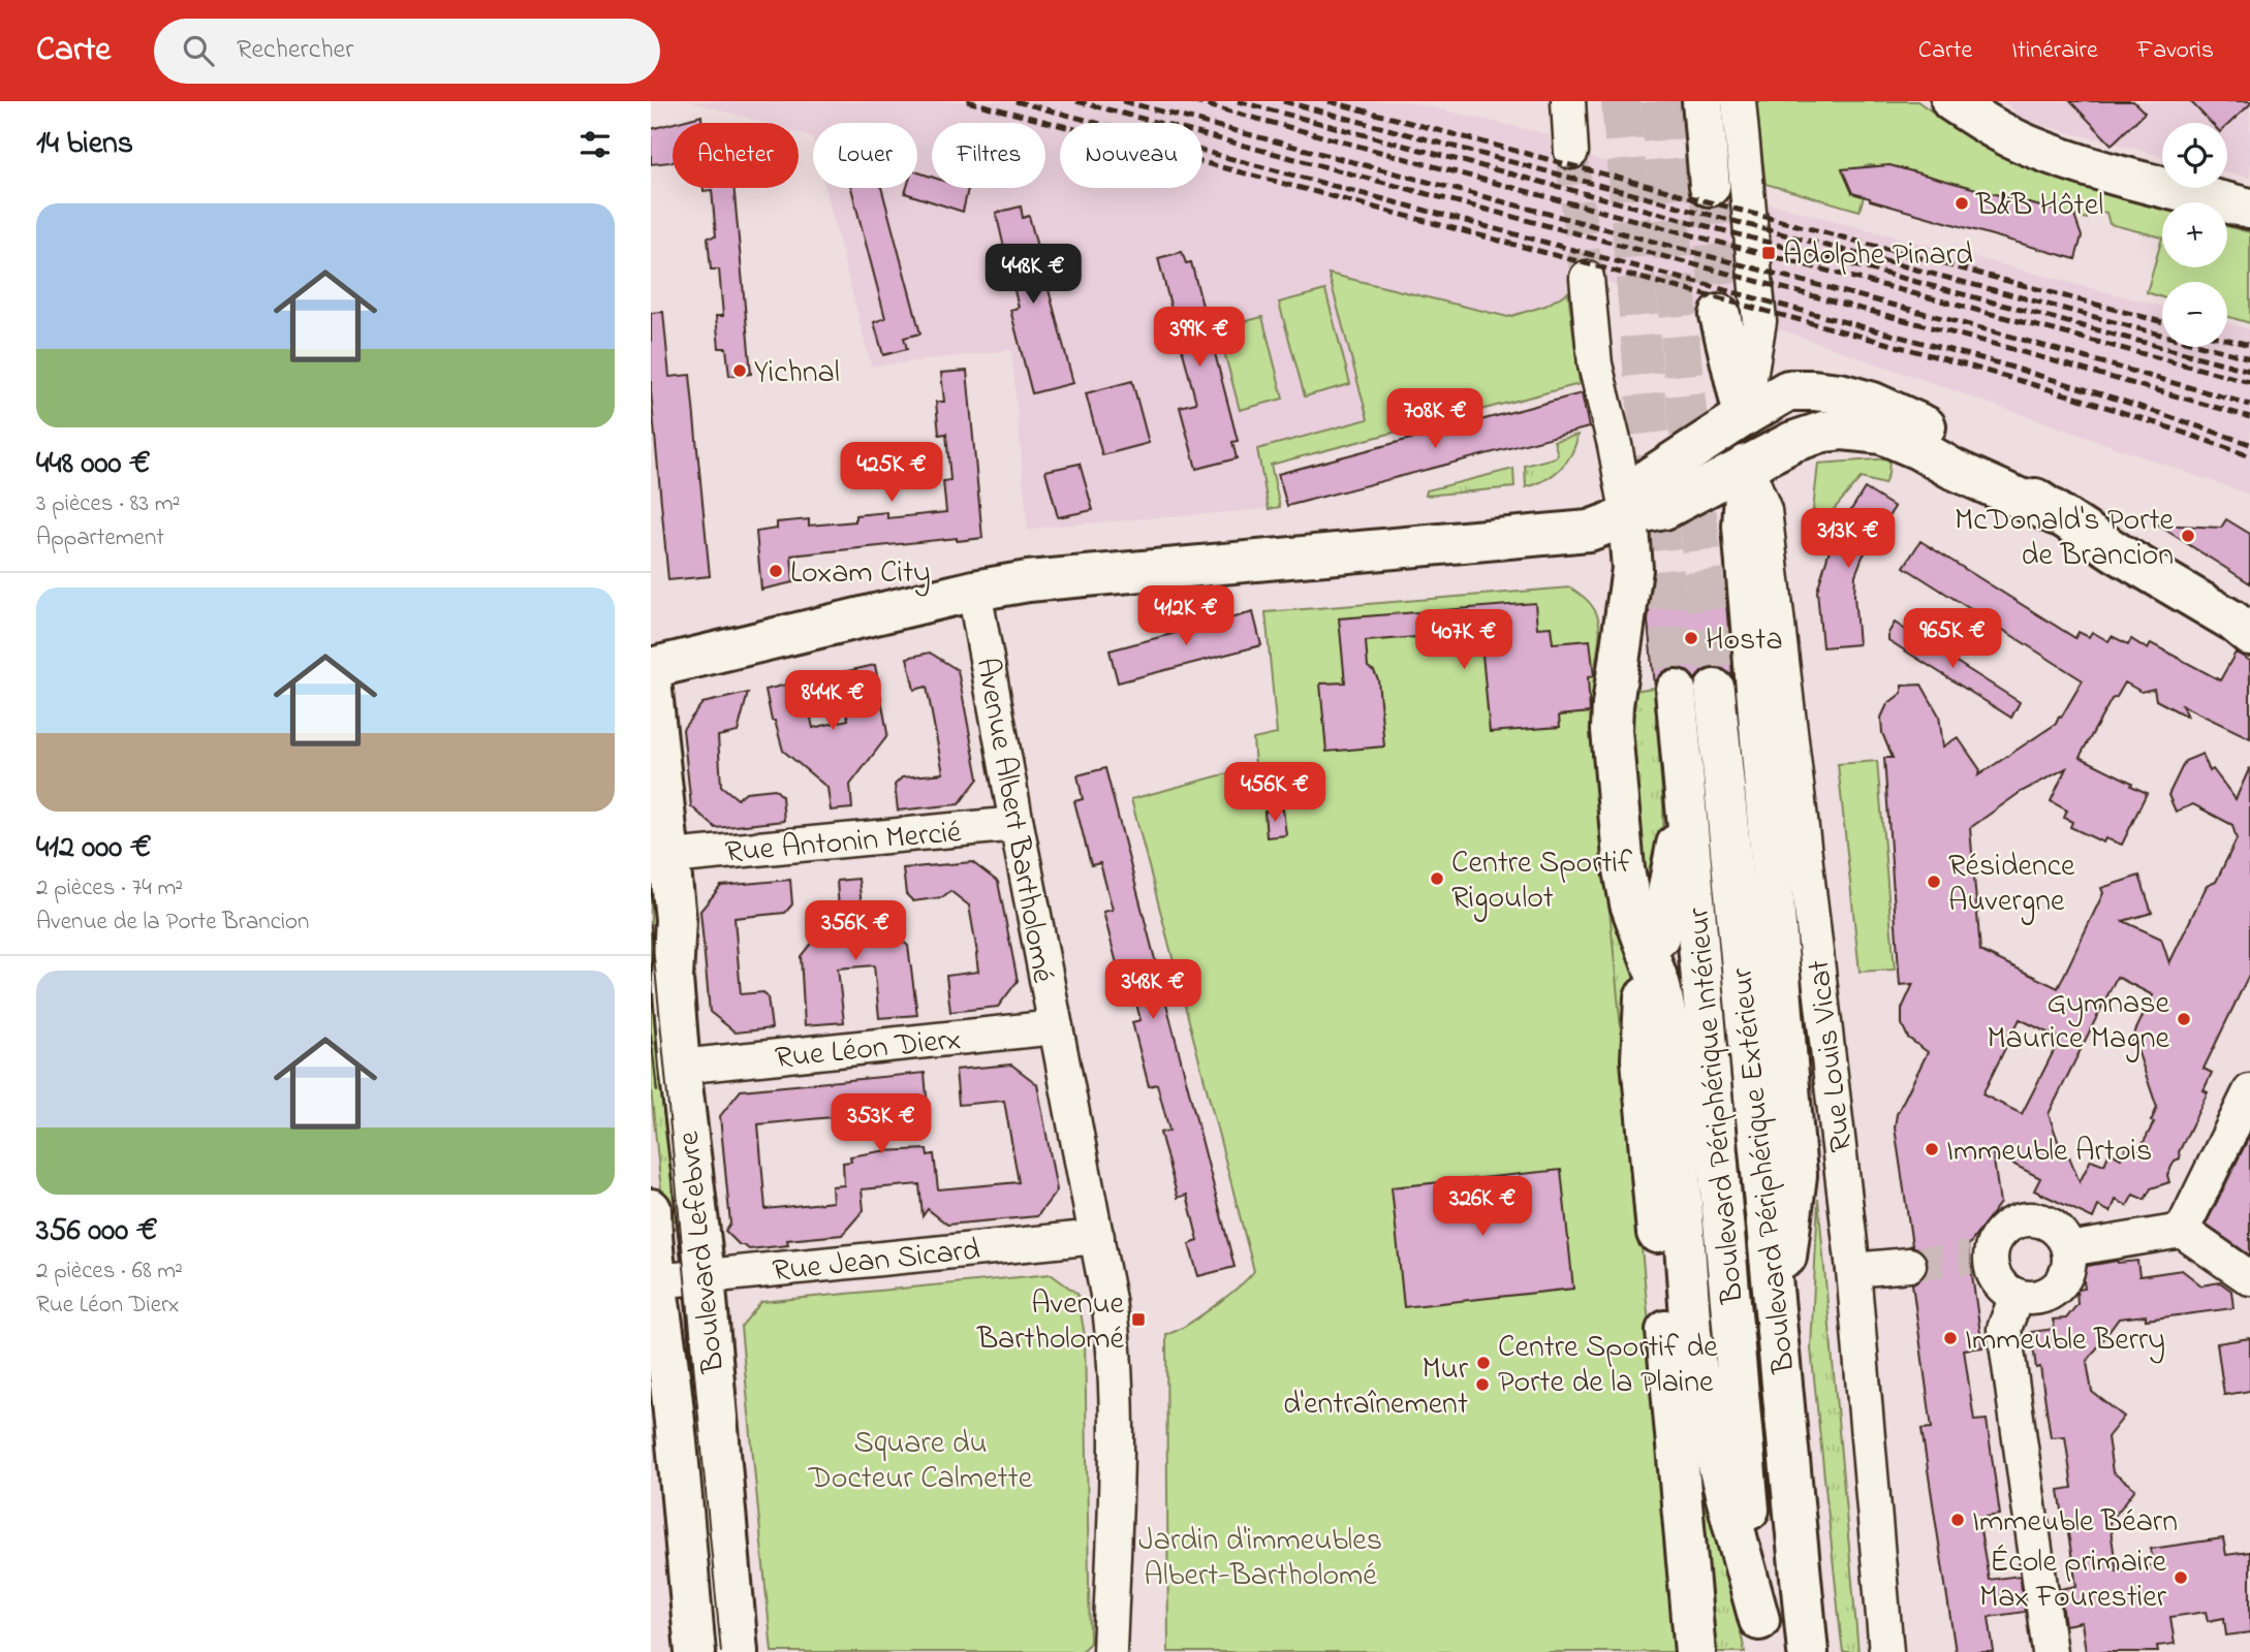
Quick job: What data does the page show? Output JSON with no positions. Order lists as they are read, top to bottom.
{
  "streets": {
    "main road": ["Boulevard Périphérique Intérieur", "Boulevard Périphérique Extérieur", "Boulevard Lefebvre"],
    "street": [
      "Avenue Albert Bartholomé",
      "Rue Antonin Mercié",
      "Rue Léon Dierx",
      "Rue Louis Vicat",
      "Rue Jean Sicard"
    ]
  },
  "crossings": [
    ["Avenue Albert Bartholomé", "Rue Antonin Mercié"],
    ["Avenue Albert Bartholomé", "Rue Léon Dierx"],
    ["Avenue Albert Bartholomé", "Rue Jean Sicard"],
    ["Rue Antonin Mercié", "Boulevard Lefebvre"],
    ["Rue Léon Dierx", "Boulevard Lefebvre"],
    ["Boulevard Lefebvre", "Rue Jean Sicard"]
  ],
  "parks": ["Square du Docteur Calmette", "Jardin d'immeubles Albert-Bartholomé"],
  "places": {
    "other": [
      "B&B Hôtel",
      "Yichnal",
      "McDonald's Porte de Brancion",
      "Loxam City",
      "Hosta",
      "Centre Sportif Rigoulot",
      "Résidence Auvergne",
      "Gymnase Maurice Magne",
      "Immeuble Artois",
      "Immeuble Berry",
      "Centre Sportif de Porte de la Plaine",
      "Mur d'entraînement",
      "Immeuble Béarn",
      "École primaire Max Fourestier"
    ],
    "transit": ["Adolphe Pinard", "Avenue Bartholomé"]
  },
  "page": {
    "header": "Carte",
    "search": "Rechercher",
    "nav": ["Carte", "Itinéraire", "Favoris"],
    "heading": "14 biens",
    "map_buttons": ["+", "−"],
    "chip": [
      "Acheter",
      "Louer",
      "Filtres",
      "Nouveau"
    ],
    "list": [
      {
        "name": "448 000 €",
        "note": "3 pièces · 83 m² · Appartement"
      },
      {
        "name": "412 000 €",
        "note": "2 pièces · 74 m² · Avenue de la Porte Brancion"
      },
      {
        "name": "356 000 €",
        "note": "2 pièces · 68 m² · Rue Léon Dierx"
      }
    ],
    "price": [
      "448K €",
      "399K €",
      "708K €",
      "425K €",
      "313K €",
      "412K €",
      "965K €",
      "407K €",
      "844K €",
      "456K €",
      "356K €",
      "348K €",
      "353K €",
      "326K €"
    ]
  }
}
